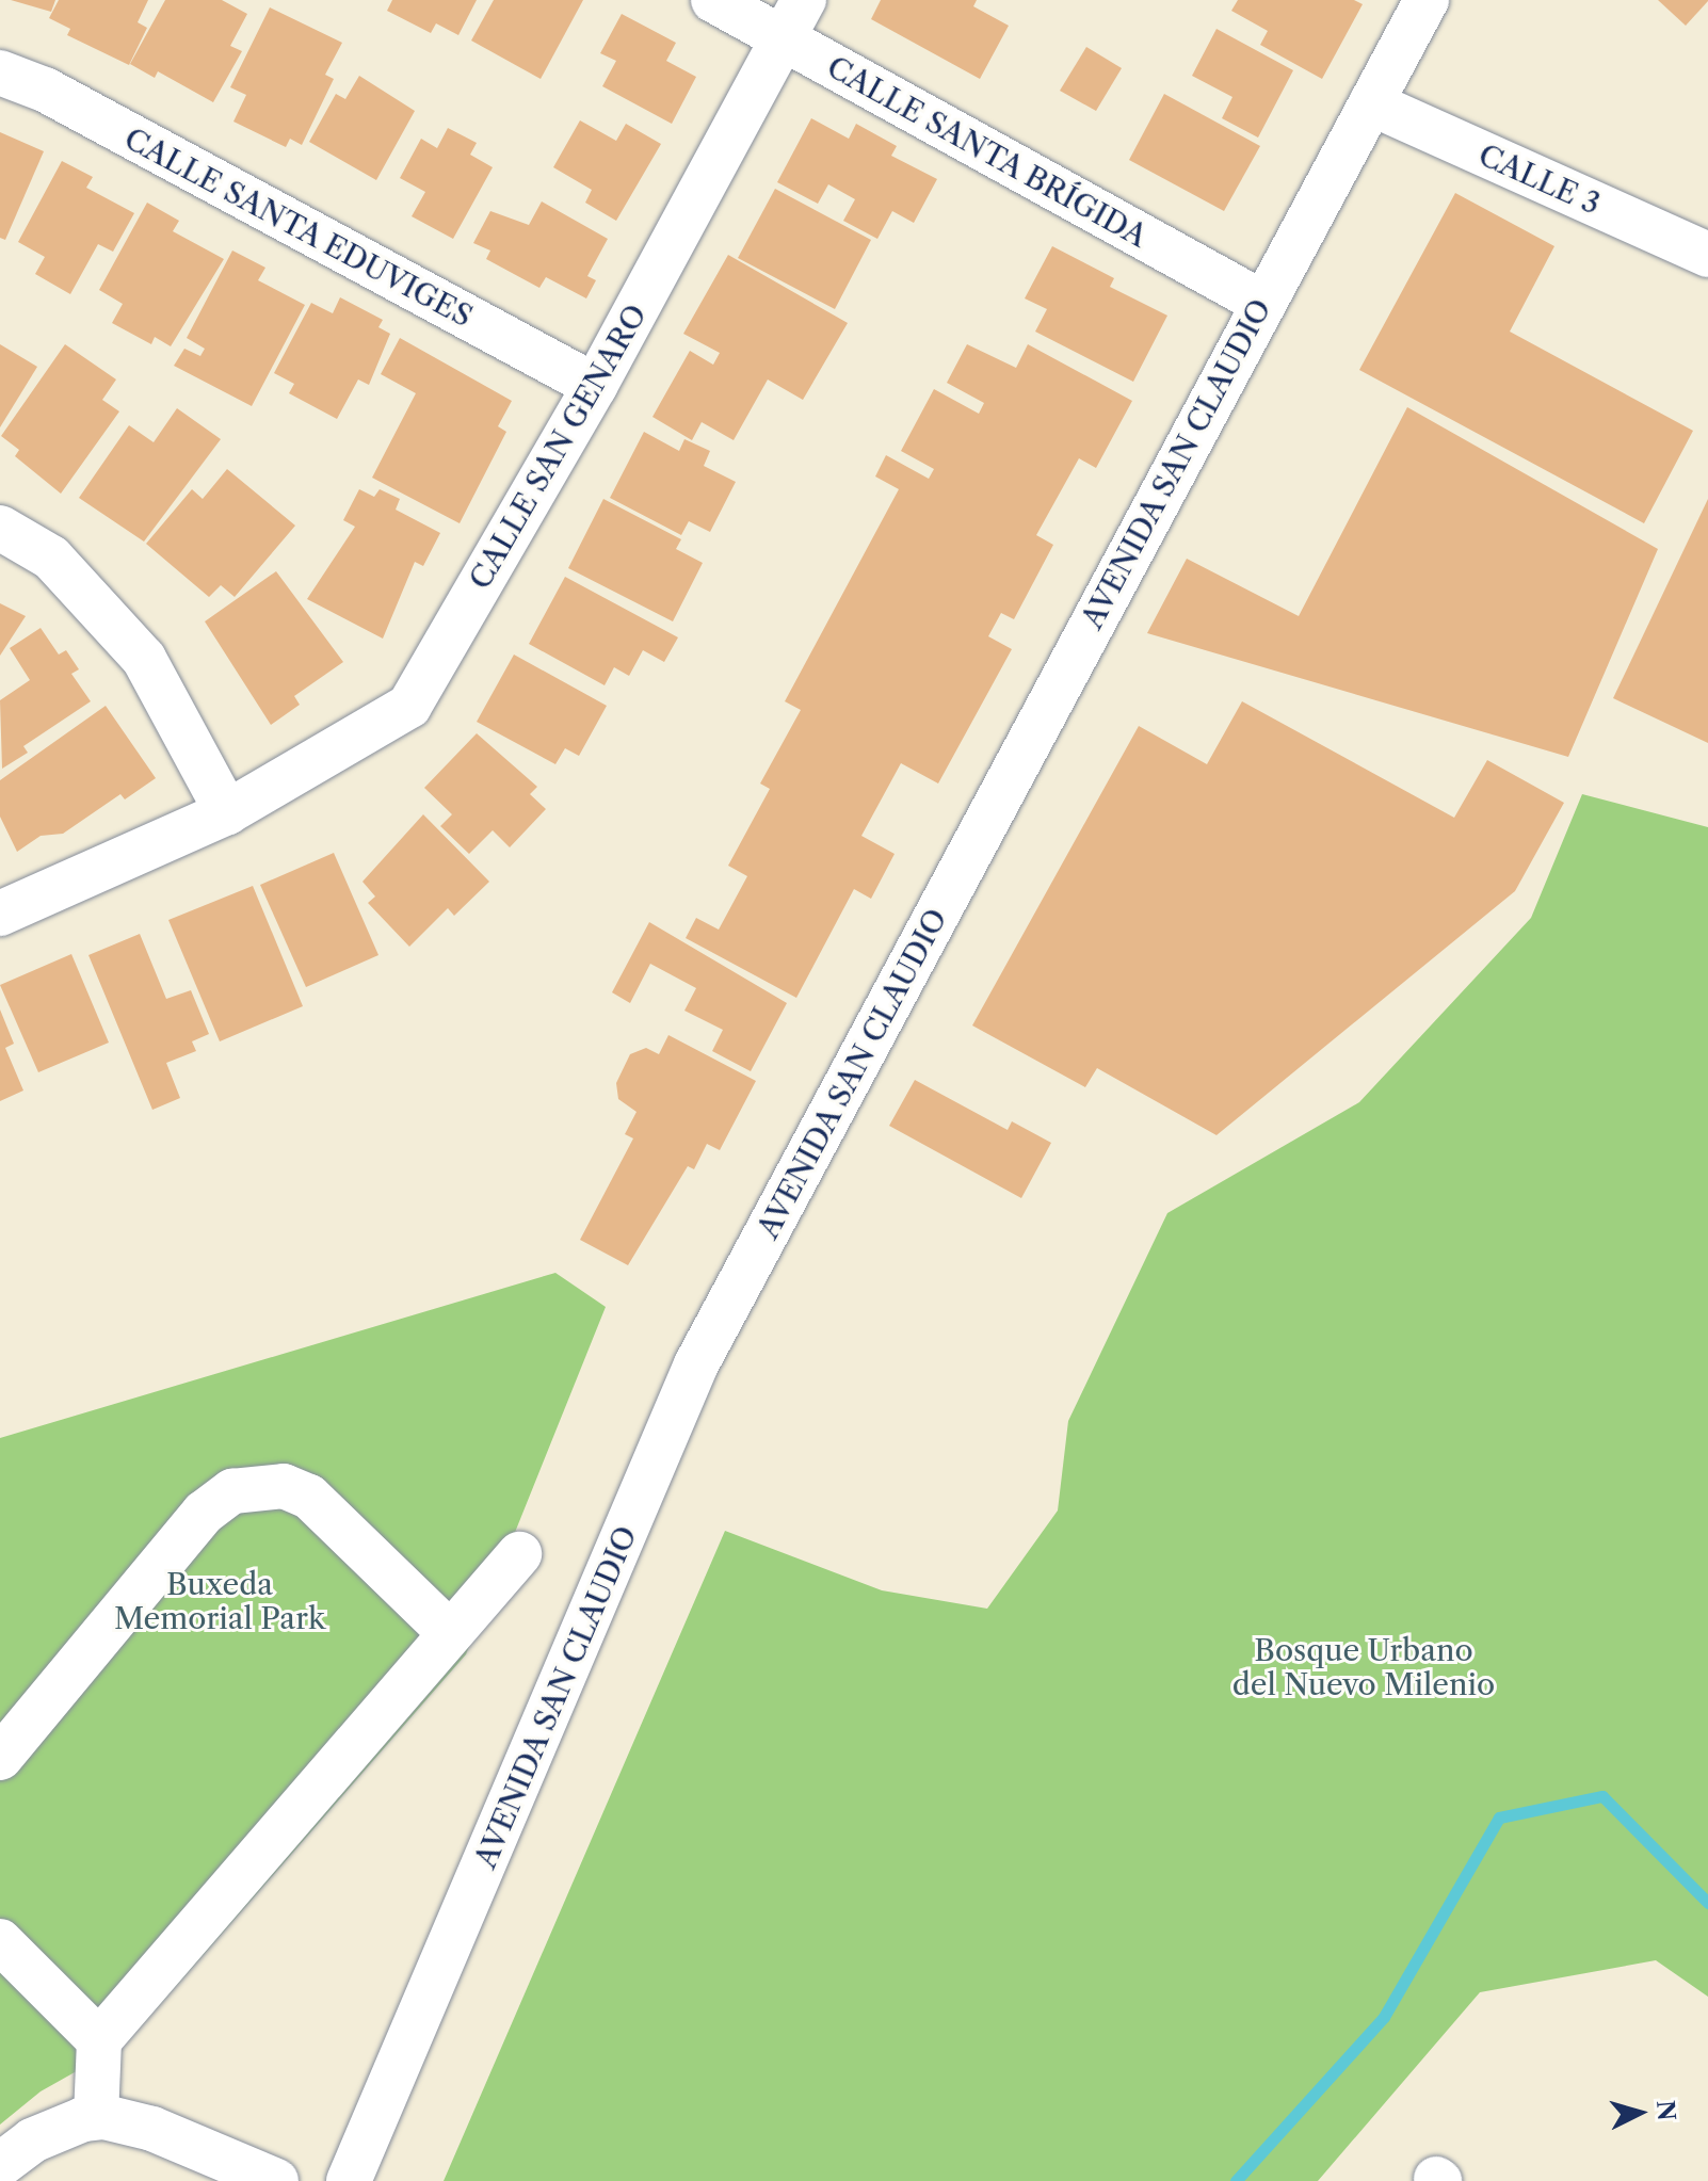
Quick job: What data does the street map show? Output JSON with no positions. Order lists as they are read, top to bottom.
{
  "streets": {
    "street": [
      "CALLE SANTA BRÍGIDA",
      "CALLE 3",
      "CALLE SANTA EDUVIGES",
      "CALLE SAN GENARO",
      "AVENIDA SAN CLAUDIO"
    ]
  },
  "crossings": [
    ["CALLE SANTA BRÍGIDA", "CALLE SAN GENARO"],
    ["CALLE SANTA BRÍGIDA", "AVENIDA SAN CLAUDIO"],
    ["CALLE 3", "AVENIDA SAN CLAUDIO"],
    ["CALLE SANTA EDUVIGES", "CALLE SAN GENARO"]
  ],
  "parks": ["Buxeda Memorial Park", "Bosque Urbano del Nuevo Milenio"],
  "north": "right"
}
